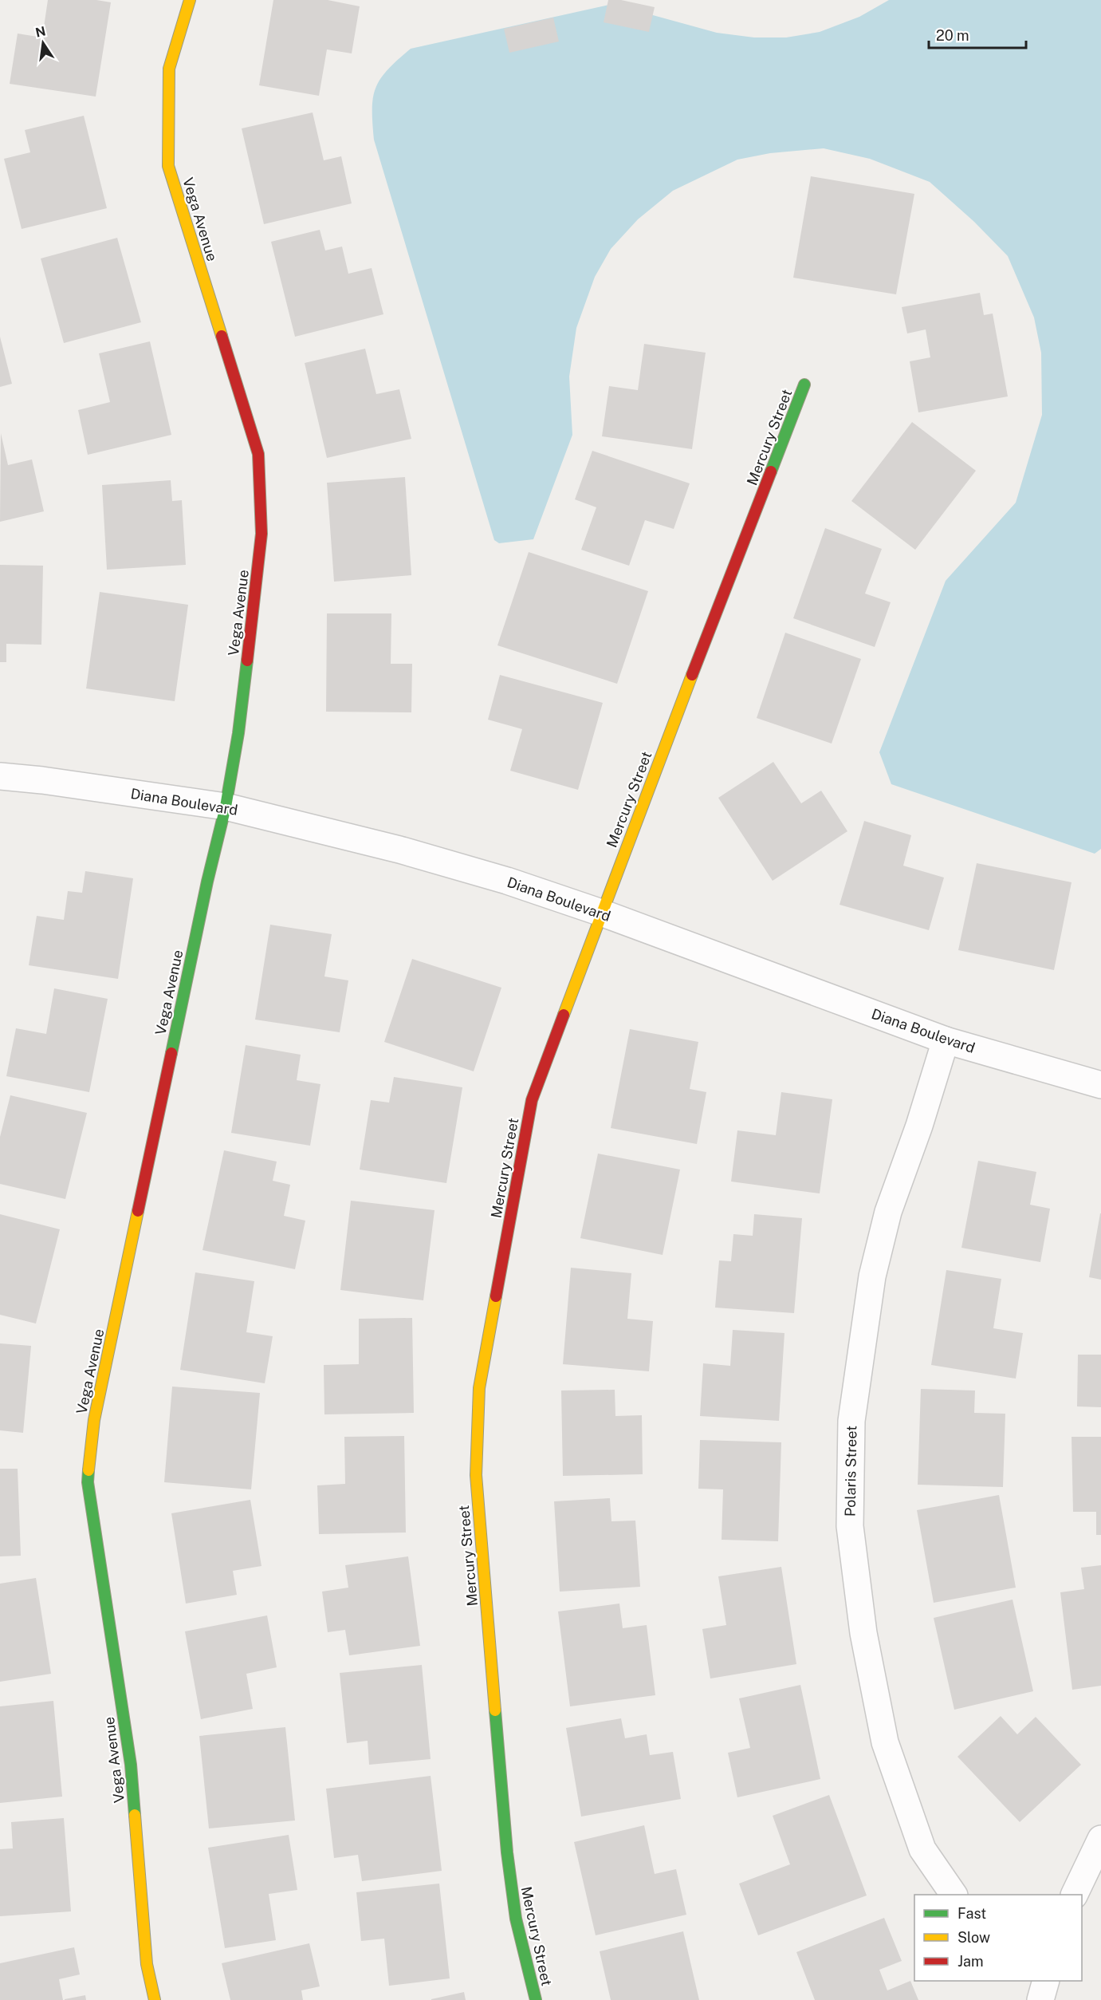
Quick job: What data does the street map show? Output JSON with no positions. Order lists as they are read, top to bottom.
{
  "streets": {
    "street": [
      "Vega Avenue",
      "Mercury Street",
      "Diana Boulevard",
      "Polaris Street"
    ]
  },
  "crossings": [
    ["Vega Avenue", "Diana Boulevard"],
    ["Mercury Street", "Diana Boulevard"],
    ["Diana Boulevard", "Polaris Street"]
  ],
  "legend": ["Fast", "Slow", "Jam"],
  "scale_bar": "20 m",
  "north": "top"
}
